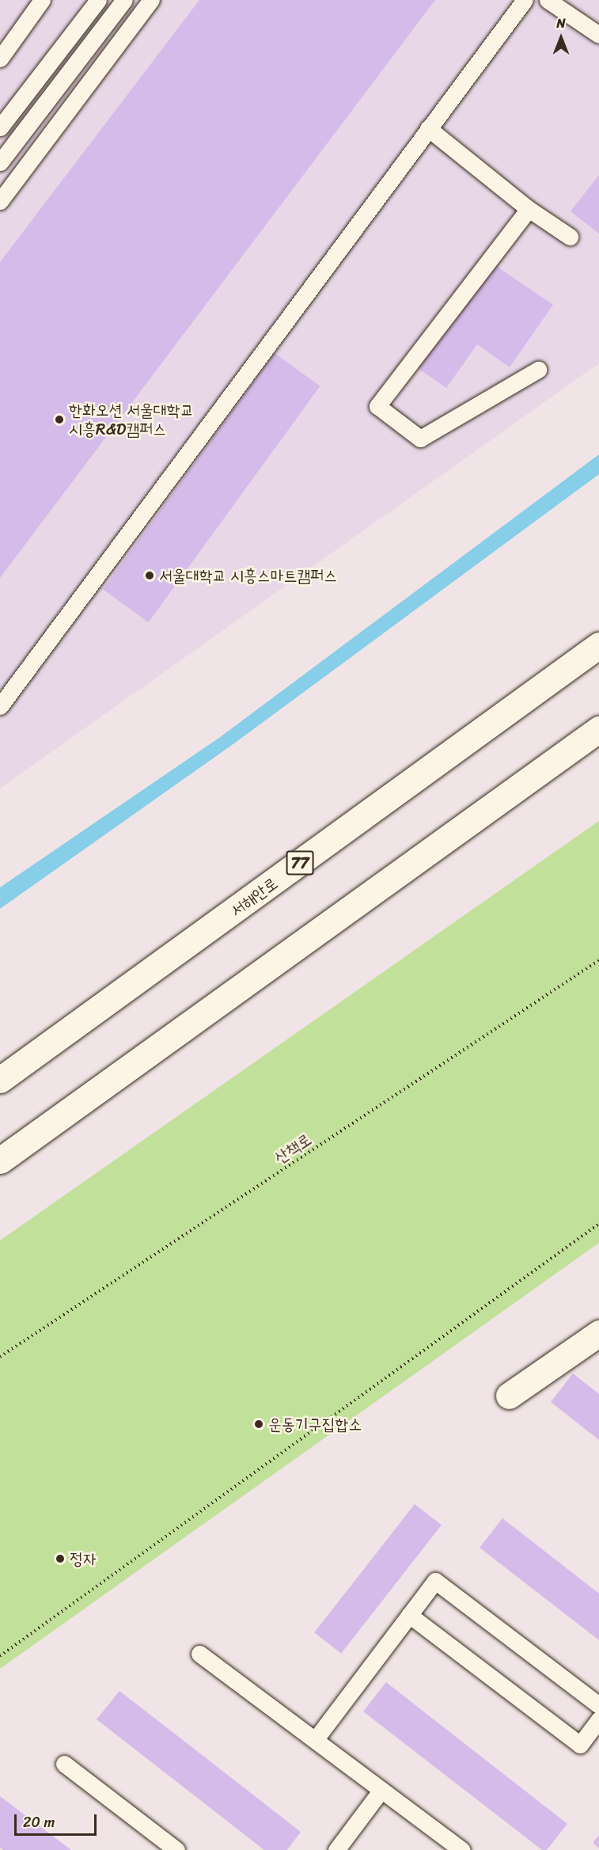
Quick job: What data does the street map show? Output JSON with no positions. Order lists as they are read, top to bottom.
{
  "streets": {
    "main road": ["77", "서해안로"],
    "path": ["산책로"]
  },
  "places": [
    "한화오션 서울대학교 시흥R&D캠퍼스",
    "서울대학교 시흥스마트캠퍼스",
    "운동기구집합소",
    "정자"
  ],
  "scale_bar": "20 m",
  "north": "top"
}
